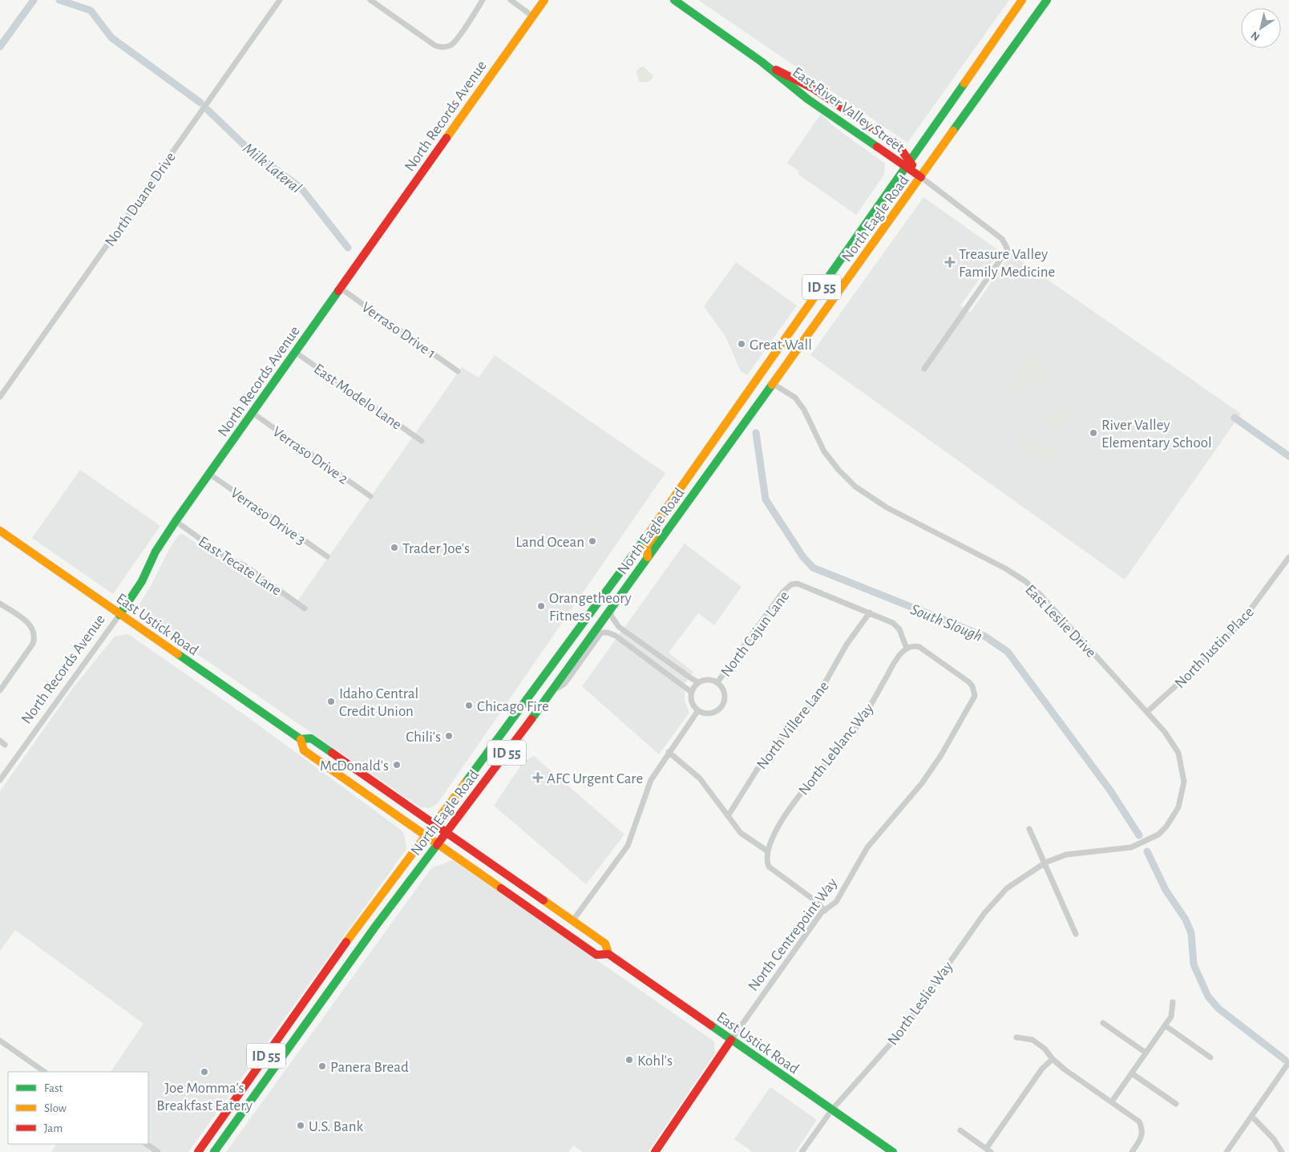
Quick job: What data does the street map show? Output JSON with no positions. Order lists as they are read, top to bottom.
{
  "streets": {
    "main road": [
      "East River Valley Street",
      "North Records Avenue",
      "North Eagle Road",
      "ID 55",
      "East Ustick Road",
      "North Centrepoint Way"
    ],
    "street": [
      "North Duane Drive",
      "Verraso Drive 1",
      "East Modelo Lane",
      "Verraso Drive 2",
      "Verraso Drive 3",
      "East Tecate Lane",
      "East Leslie Drive",
      "North Cajun Lane",
      "North Justin Place",
      "North Villere Lane",
      "North Leblanc Way",
      "North Leslie Way"
    ]
  },
  "crossings": [
    ["East River Valley Street", "North Eagle Road"],
    ["North Records Avenue", "Verraso Drive 1"],
    ["North Records Avenue", "East Modelo Lane"],
    ["North Records Avenue", "Verraso Drive 2"],
    ["North Records Avenue", "Verraso Drive 3"],
    ["North Records Avenue", "East Tecate Lane"],
    ["North Records Avenue", "East Ustick Road"],
    ["North Eagle Road", "East Leslie Drive"],
    ["North Eagle Road", "East Ustick Road"],
    ["East Leslie Drive", "North Justin Place"],
    ["East Leslie Drive", "North Leslie Way"],
    ["East Ustick Road", "North Centrepoint Way"],
    ["East Ustick Road", "North Leslie Way"],
    ["North Cajun Lane", "North Villere Lane"],
    ["North Leblanc Way", "North Centrepoint Way"]
  ],
  "water": ["Milk Lateral", "South Slough"],
  "places": {
    "health": ["Treasure Valley Family Medicine", "AFC Urgent Care"],
    "other": [
      "Great Wall",
      "River Valley Elementary School",
      "Land Ocean",
      "Trader Joe's",
      "Orangetheory Fitness",
      "Idaho Central Credit Union",
      "Chicago Fire",
      "Chili's",
      "McDonald's",
      "Kohl's",
      "Panera Bread",
      "Joe Momma's Breakfast Eatery",
      "U.S. Bank"
    ]
  },
  "legend": ["Fast", "Slow", "Jam"],
  "north": "bottom left"
}
